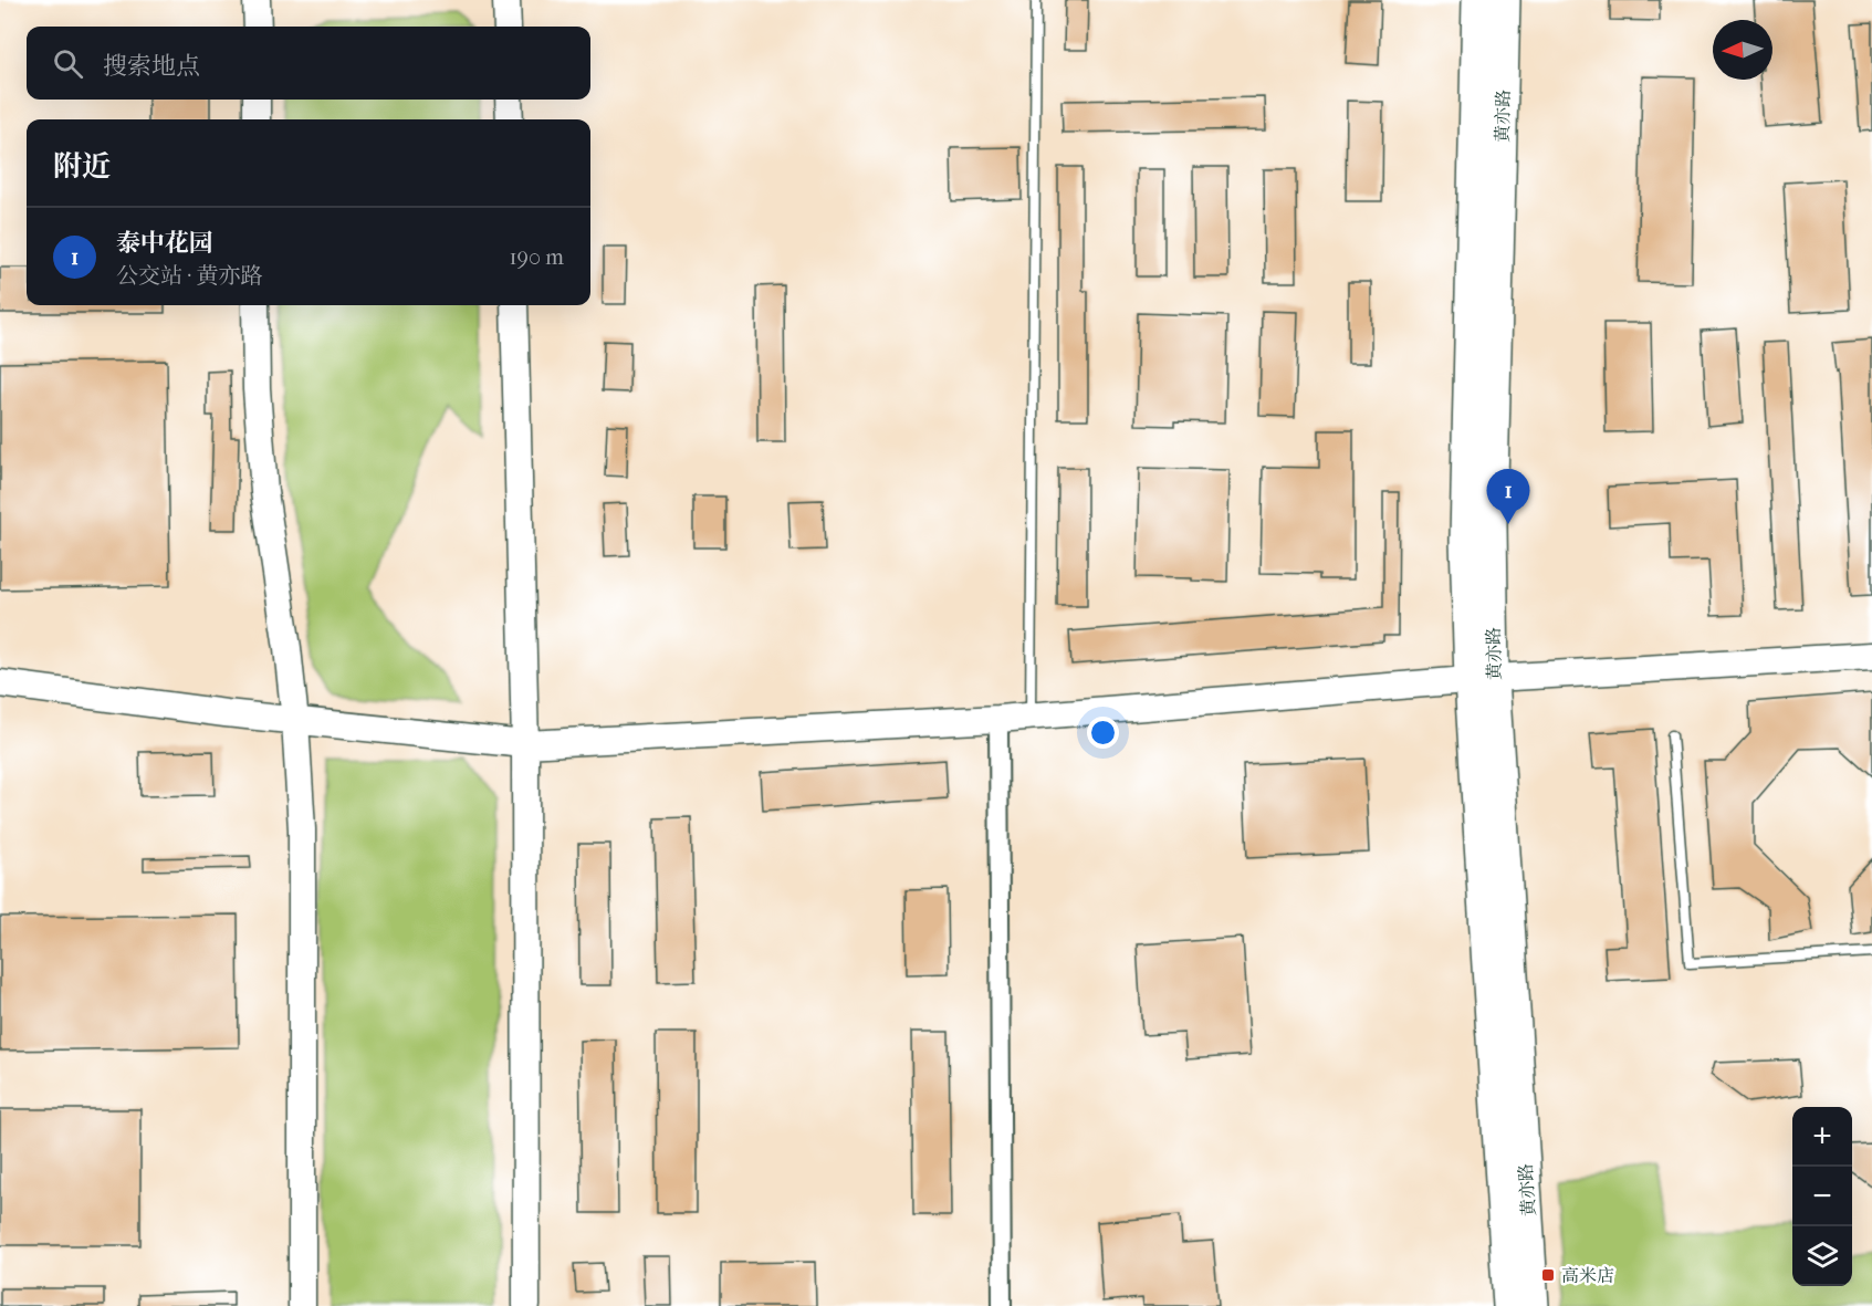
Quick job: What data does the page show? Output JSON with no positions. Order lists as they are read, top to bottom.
{
  "streets": {
    "main road": ["黄亦路"]
  },
  "places": {
    "transit": ["高米店"]
  },
  "north": "left",
  "page": {
    "search": "搜索地点",
    "heading": "附近",
    "list": [
      {
        "mark": "1",
        "name": "泰中花园",
        "note": "公交站 · 黄亦路",
        "value": "190 m"
      }
    ],
    "pins": "1",
    "map_buttons": ["+", "−"]
  }
}
